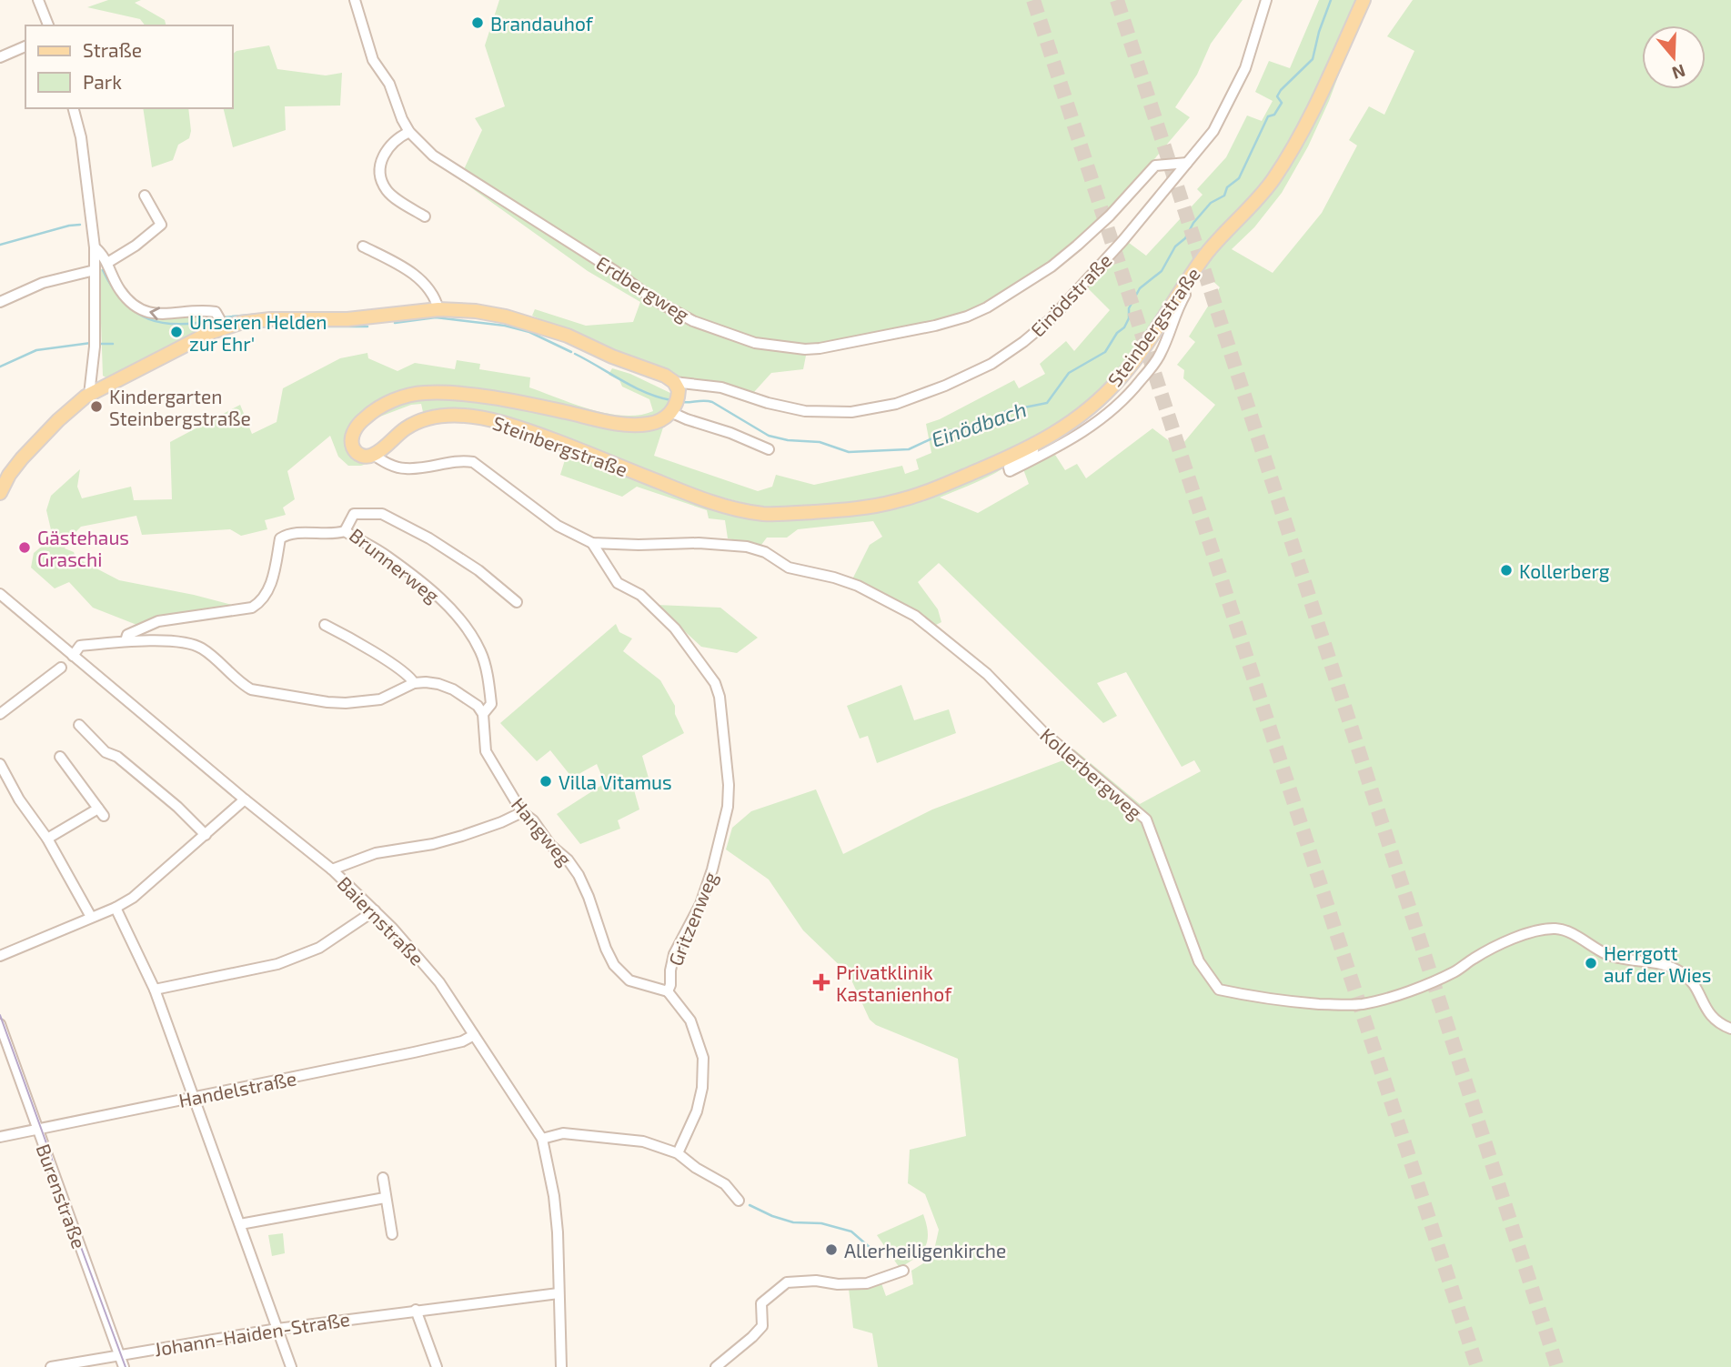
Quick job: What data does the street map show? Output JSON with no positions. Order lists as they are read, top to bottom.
{
  "streets": {
    "main road": ["Steinbergstraße"],
    "street": [
      "Erdbergweg",
      "Einödstraße",
      "Brunnerweg",
      "Kollerbergweg",
      "Hangweg",
      "Gritzenweg",
      "Baiernstraße",
      "Handelstraße",
      "Burenstraße",
      "Johann-Haiden-Straße"
    ]
  },
  "crossings": [
    ["Erdbergweg", "Einödstraße"],
    ["Steinbergstraße", "Kollerbergweg"],
    ["Brunnerweg", "Hangweg"],
    ["Kollerbergweg", "Gritzenweg"],
    ["Hangweg", "Gritzenweg"],
    ["Baiernstraße", "Handelstraße"],
    ["Baiernstraße", "Johann-Haiden-Straße"],
    ["Handelstraße", "Burenstraße"],
    ["Burenstraße", "Johann-Haiden-Straße"]
  ],
  "water": ["Einödbach"],
  "places": {
    "other": [
      "Brandauhof",
      "Unseren Helden zur Ehr'",
      "Kindergarten Steinbergstraße",
      "Gästehaus Graschi",
      "Kollerberg",
      "Villa Vitamus",
      "Herrgott auf der Wies",
      "Allerheiligenkirche"
    ],
    "health": ["Privatklinik Kastanienhof"]
  },
  "legend": ["Straße", "Park"],
  "north": "bottom"
}
